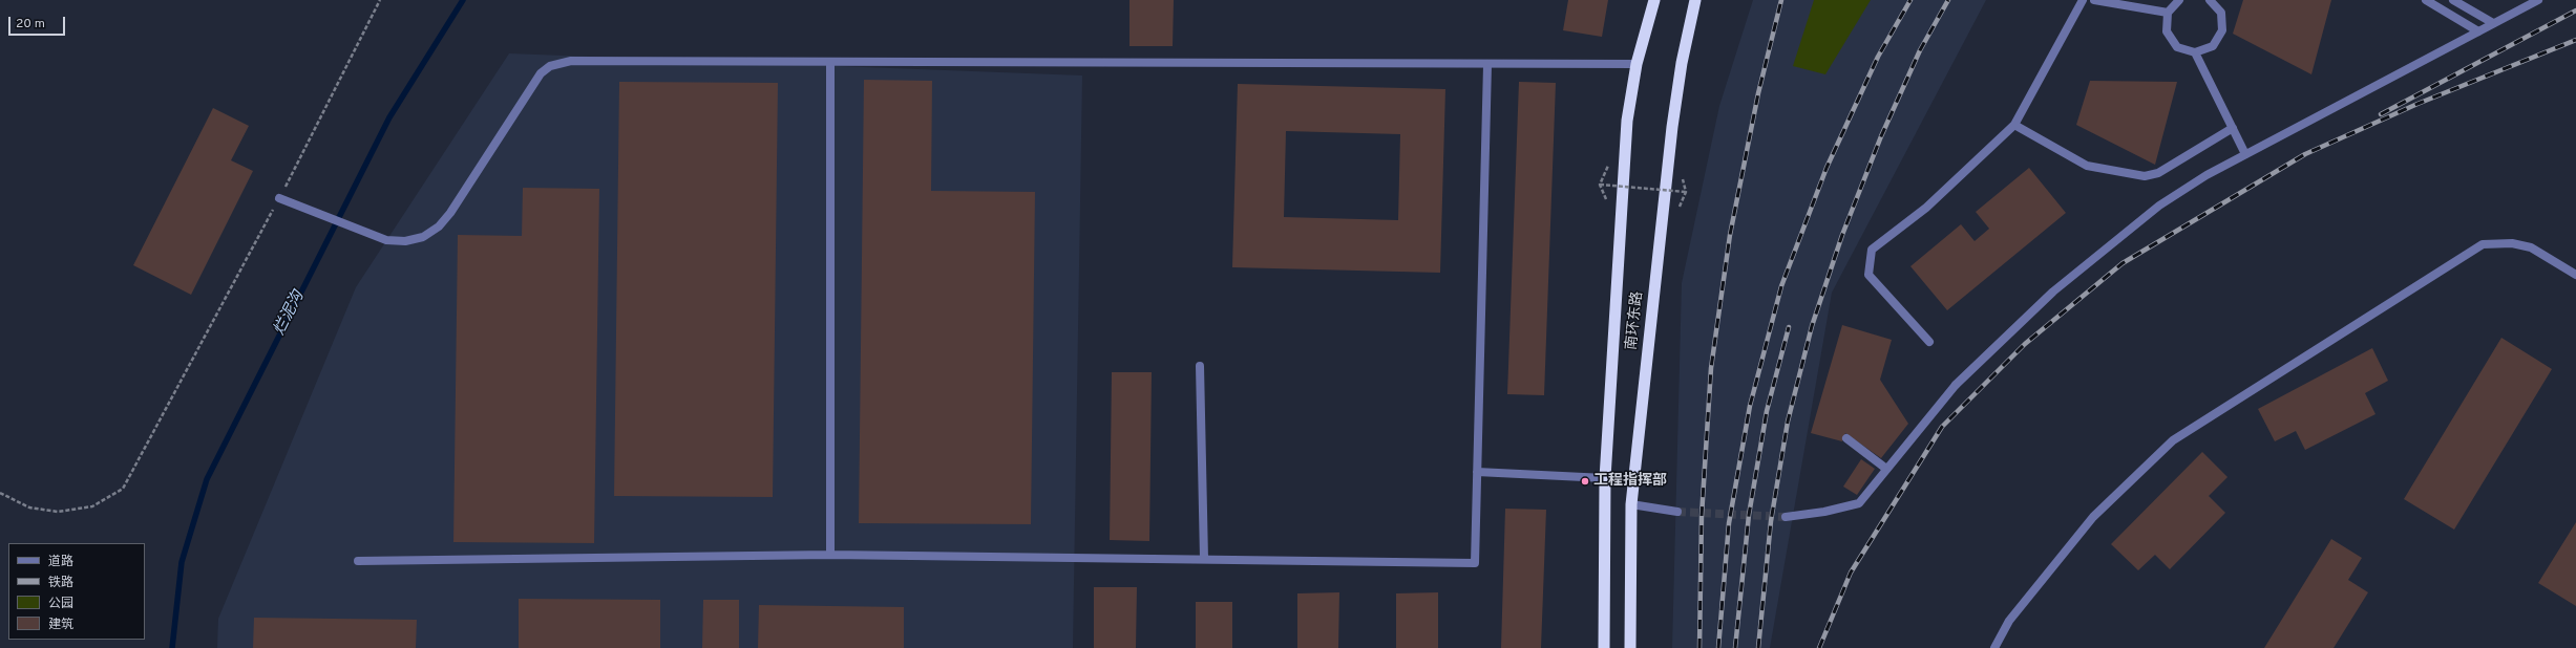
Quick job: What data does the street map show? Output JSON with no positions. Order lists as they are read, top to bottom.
{
  "streets": {
    "highway": ["南环东路"]
  },
  "water": ["烂泥沟"],
  "places": ["工程指挥部"],
  "legend": [
    "道路",
    "铁路",
    "公园",
    "建筑"
  ],
  "scale_bar": "20 m"
}
